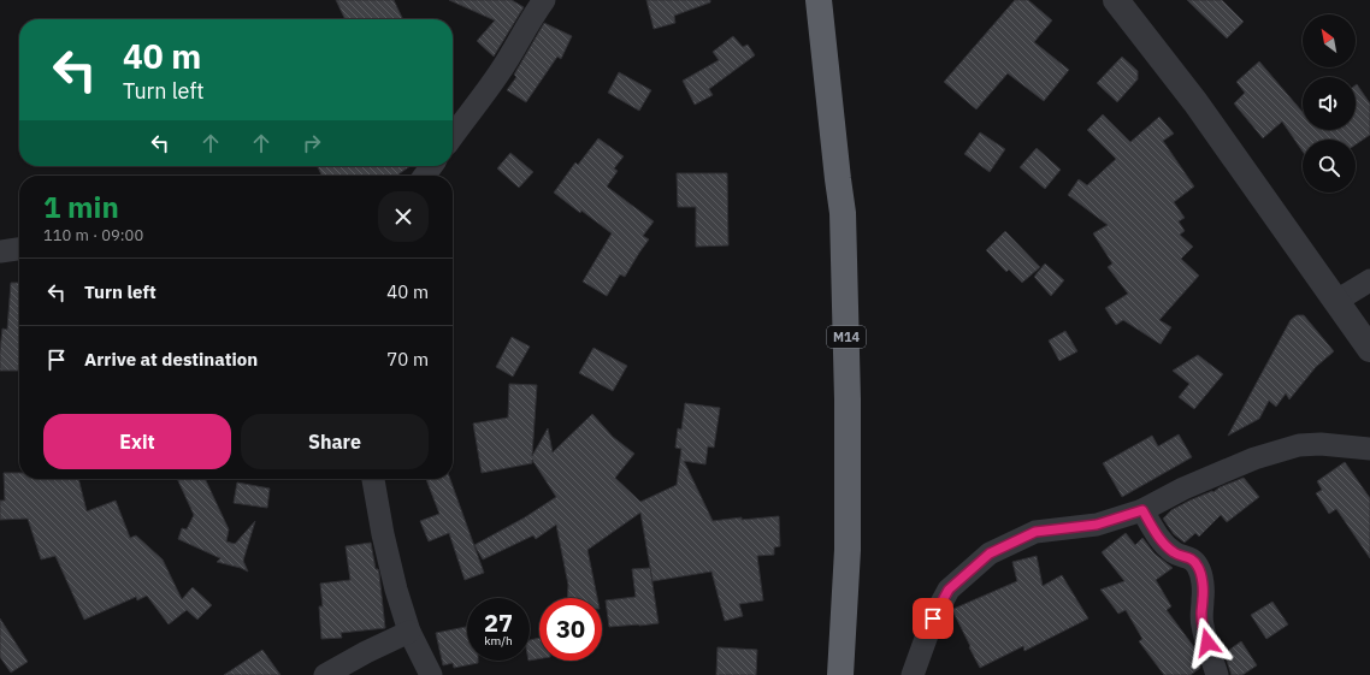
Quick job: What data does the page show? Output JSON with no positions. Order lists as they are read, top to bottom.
{
  "streets": {
    "highway": ["M14"]
  },
  "north": "top left",
  "page": {
    "turn": ["40 m", "Turn left"],
    "heading": ["1 min", "110 m · 09:00"],
    "list": [
      {
        "name": "Turn left",
        "value": "40 m"
      },
      {
        "name": "Arrive at destination",
        "value": "70 m"
      }
    ],
    "buttons": ["Exit", "Share"],
    "speed": "27 km/h",
    "limit": "30"
  }
}
